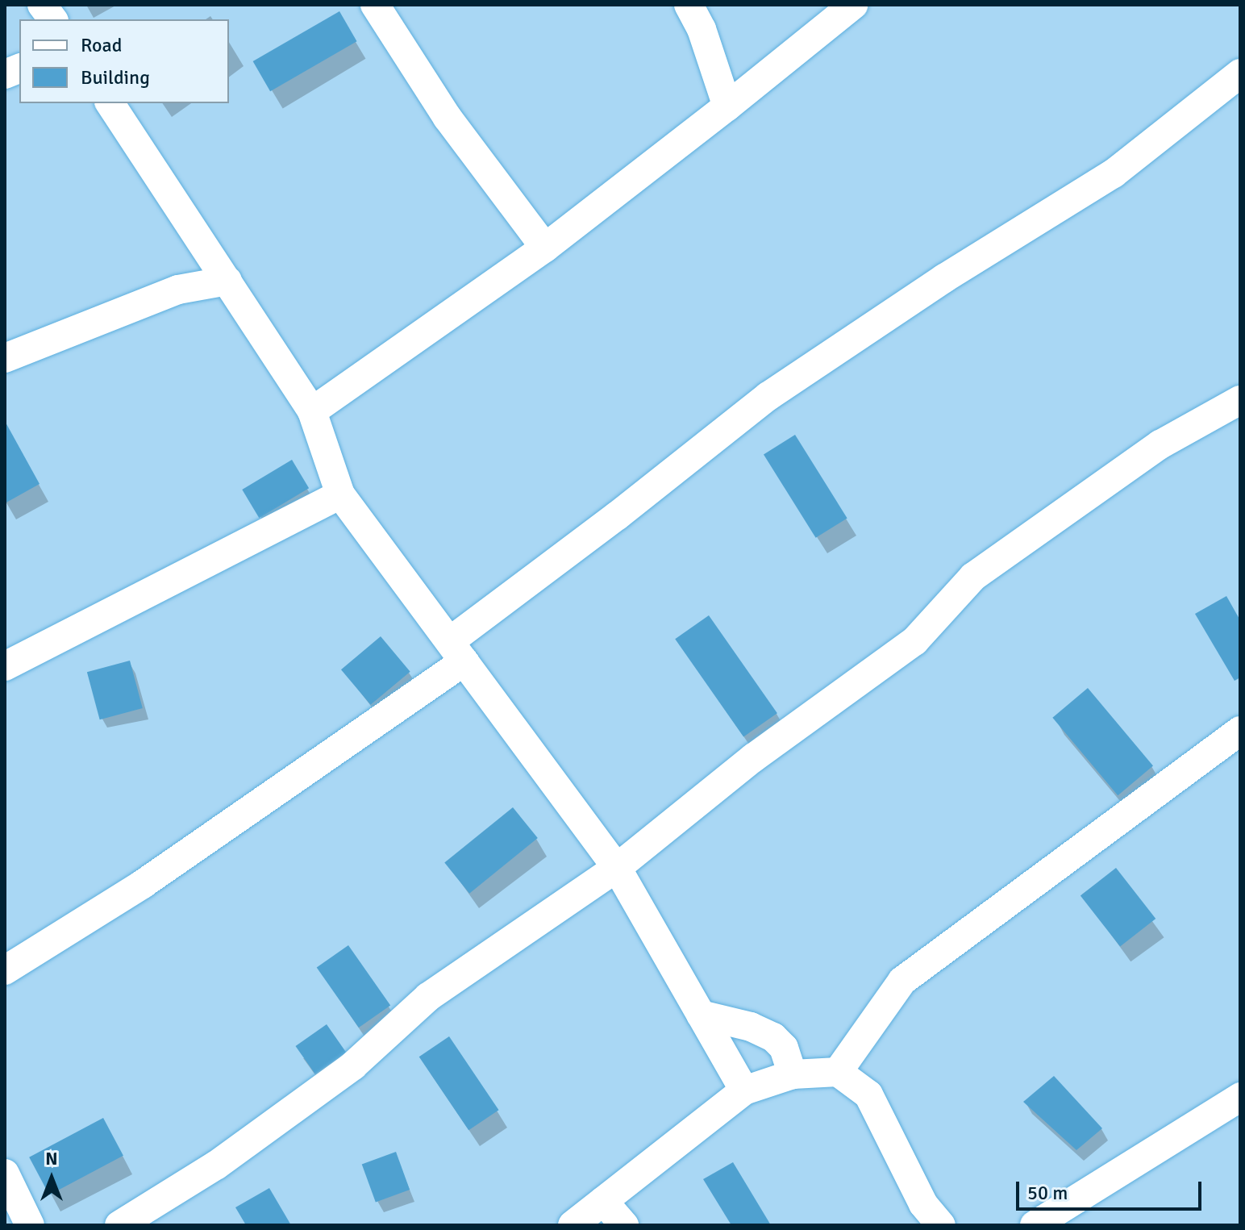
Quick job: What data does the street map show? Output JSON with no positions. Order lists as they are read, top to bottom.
{
  "legend": ["Road", "Building"],
  "scale_bar": "50 m",
  "north": "top"
}
